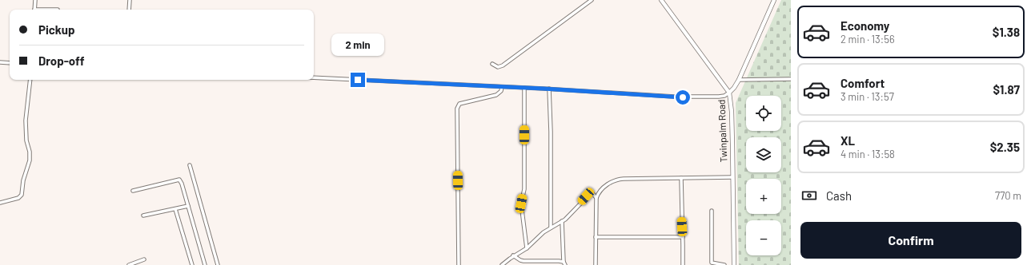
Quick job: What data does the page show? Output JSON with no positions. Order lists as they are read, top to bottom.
{
  "streets": {
    "main road": ["Twinpalm Road"]
  },
  "page": {
    "list": [
      {
        "name": "Economy",
        "note": "2 min · 13:56",
        "value": "$1.38"
      },
      {
        "name": "Comfort",
        "note": "3 min · 13:57",
        "value": "$1.87"
      },
      {
        "name": "XL",
        "note": "4 min · 13:58",
        "value": "$2.35"
      }
    ],
    "banner": ["Pickup", "Drop-off"],
    "bubble": "2 min",
    "map_buttons": ["+", "−"],
    "pay": ["Cash", "770 m"],
    "buttons": "Confirm"
  }
}
